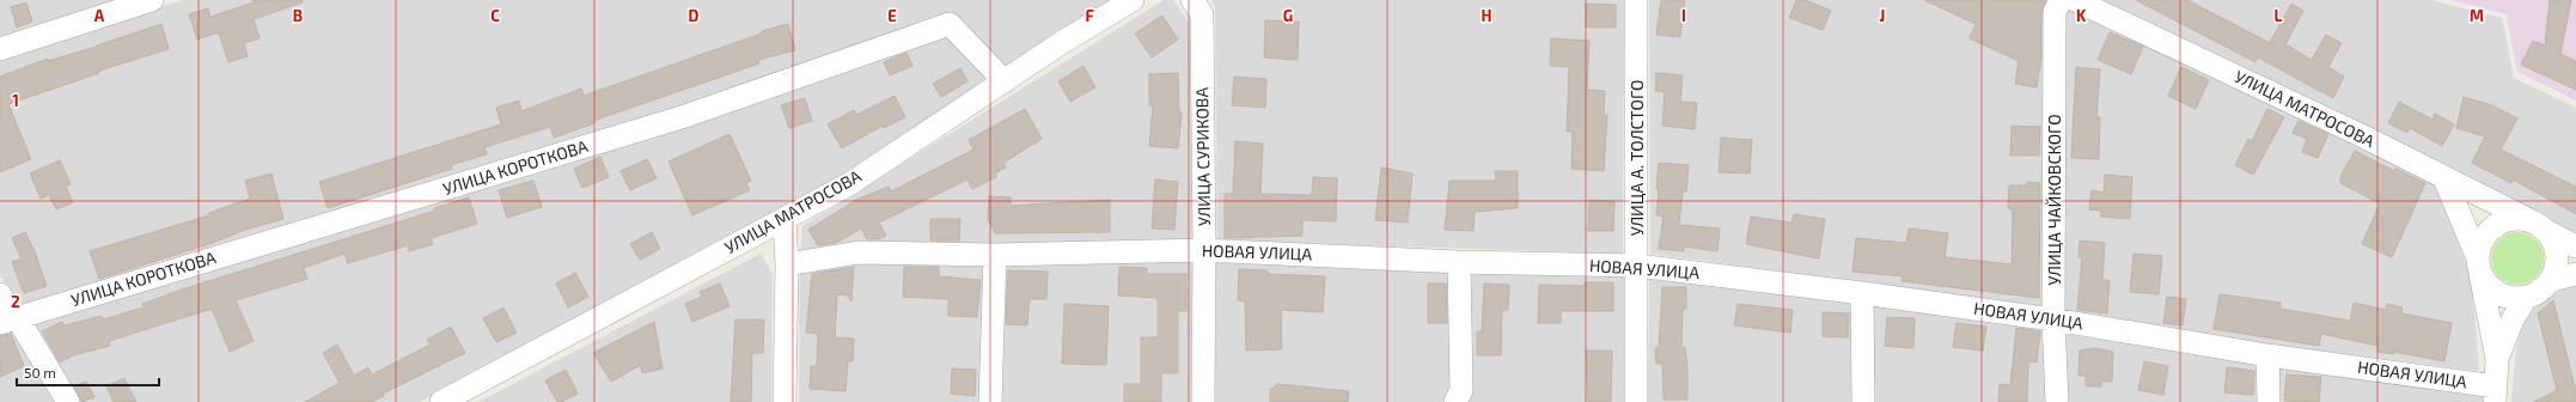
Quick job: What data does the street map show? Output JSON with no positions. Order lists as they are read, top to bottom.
{
  "streets": {
    "street": [
      "УЛИЦА МАТРОСОВА",
      "УЛИЦА СУРИКОВА",
      "УЛИЦА А. ТОЛСТОГО",
      "УЛИЦА КОРОТКОВА",
      "УЛИЦА ЧАЙКОВСКОГО",
      "НОВАЯ УЛИЦА"
    ]
  },
  "crossings": [
    ["УЛИЦА МАТРОСОВА", "УЛИЦА КОРОТКОВА"],
    ["УЛИЦА СУРИКОВА", "НОВАЯ УЛИЦА"],
    ["УЛИЦА А. ТОЛСТОГО", "НОВАЯ УЛИЦА"],
    ["УЛИЦА ЧАЙКОВСКОГО", "НОВАЯ УЛИЦА"]
  ],
  "scale_bar": "50 m",
  "grid": {
    "columns": [
      "A",
      "B",
      "C",
      "D",
      "E",
      "F",
      "G",
      "H",
      "I",
      "J",
      "K",
      "L",
      "M"
    ],
    "rows": ["1", "2"]
  }
}
